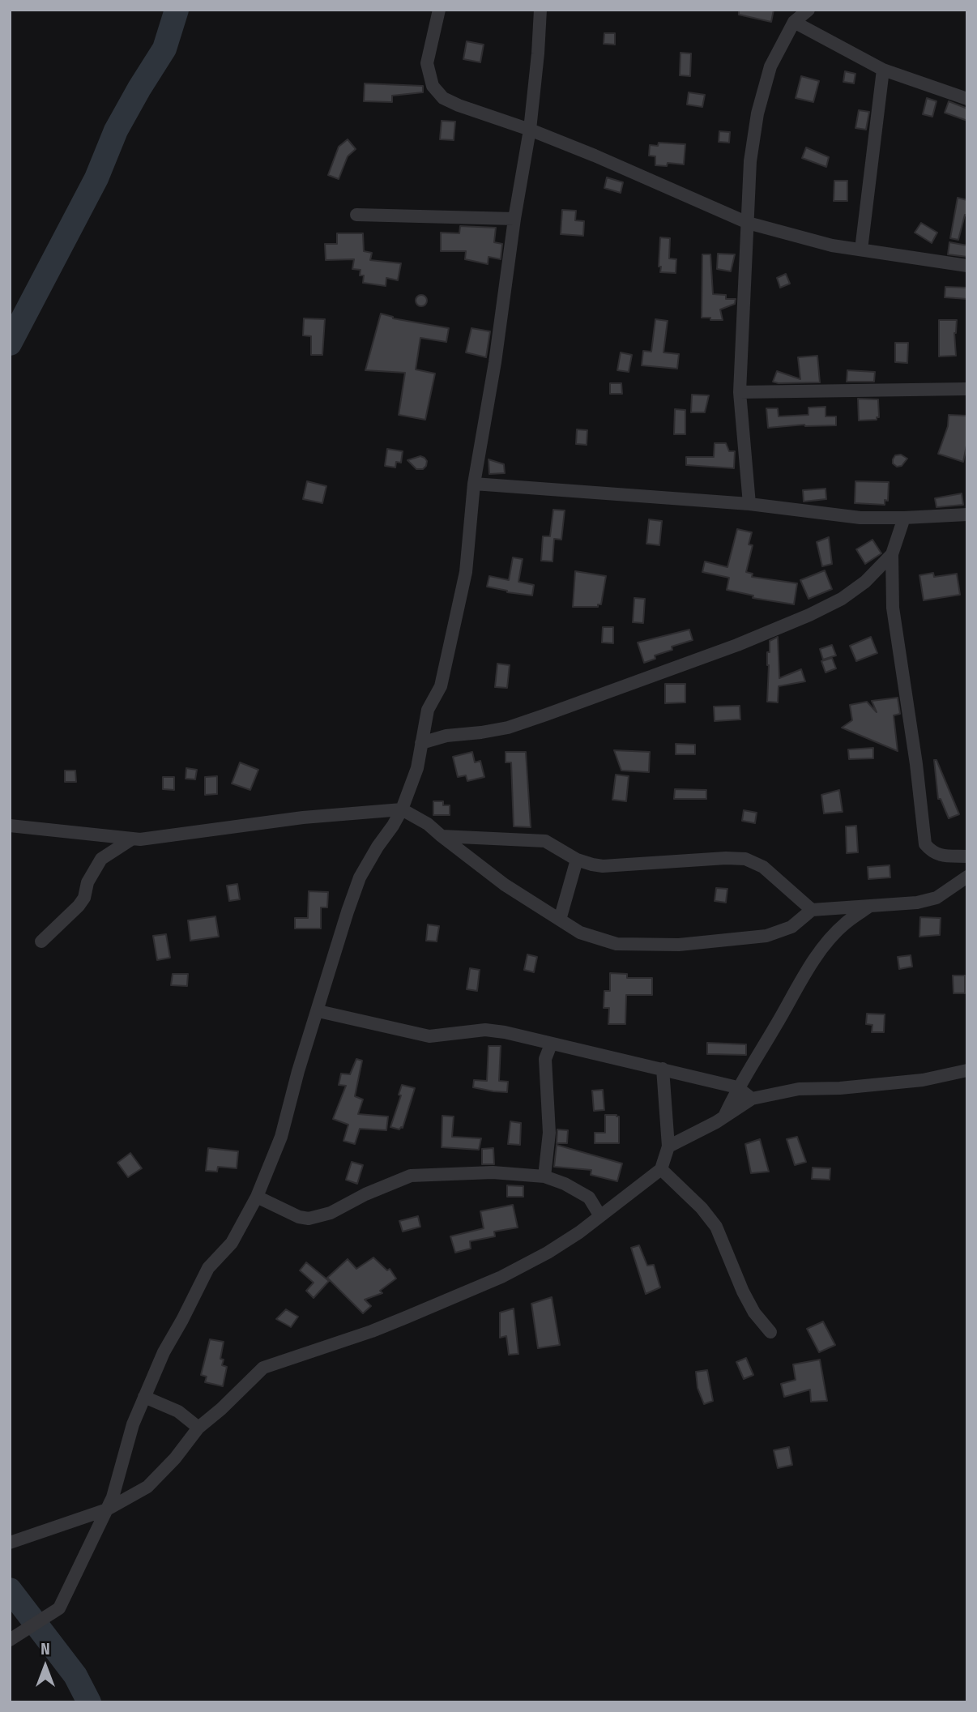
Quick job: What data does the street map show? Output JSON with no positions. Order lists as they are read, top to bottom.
{
  "north": "top"
}
